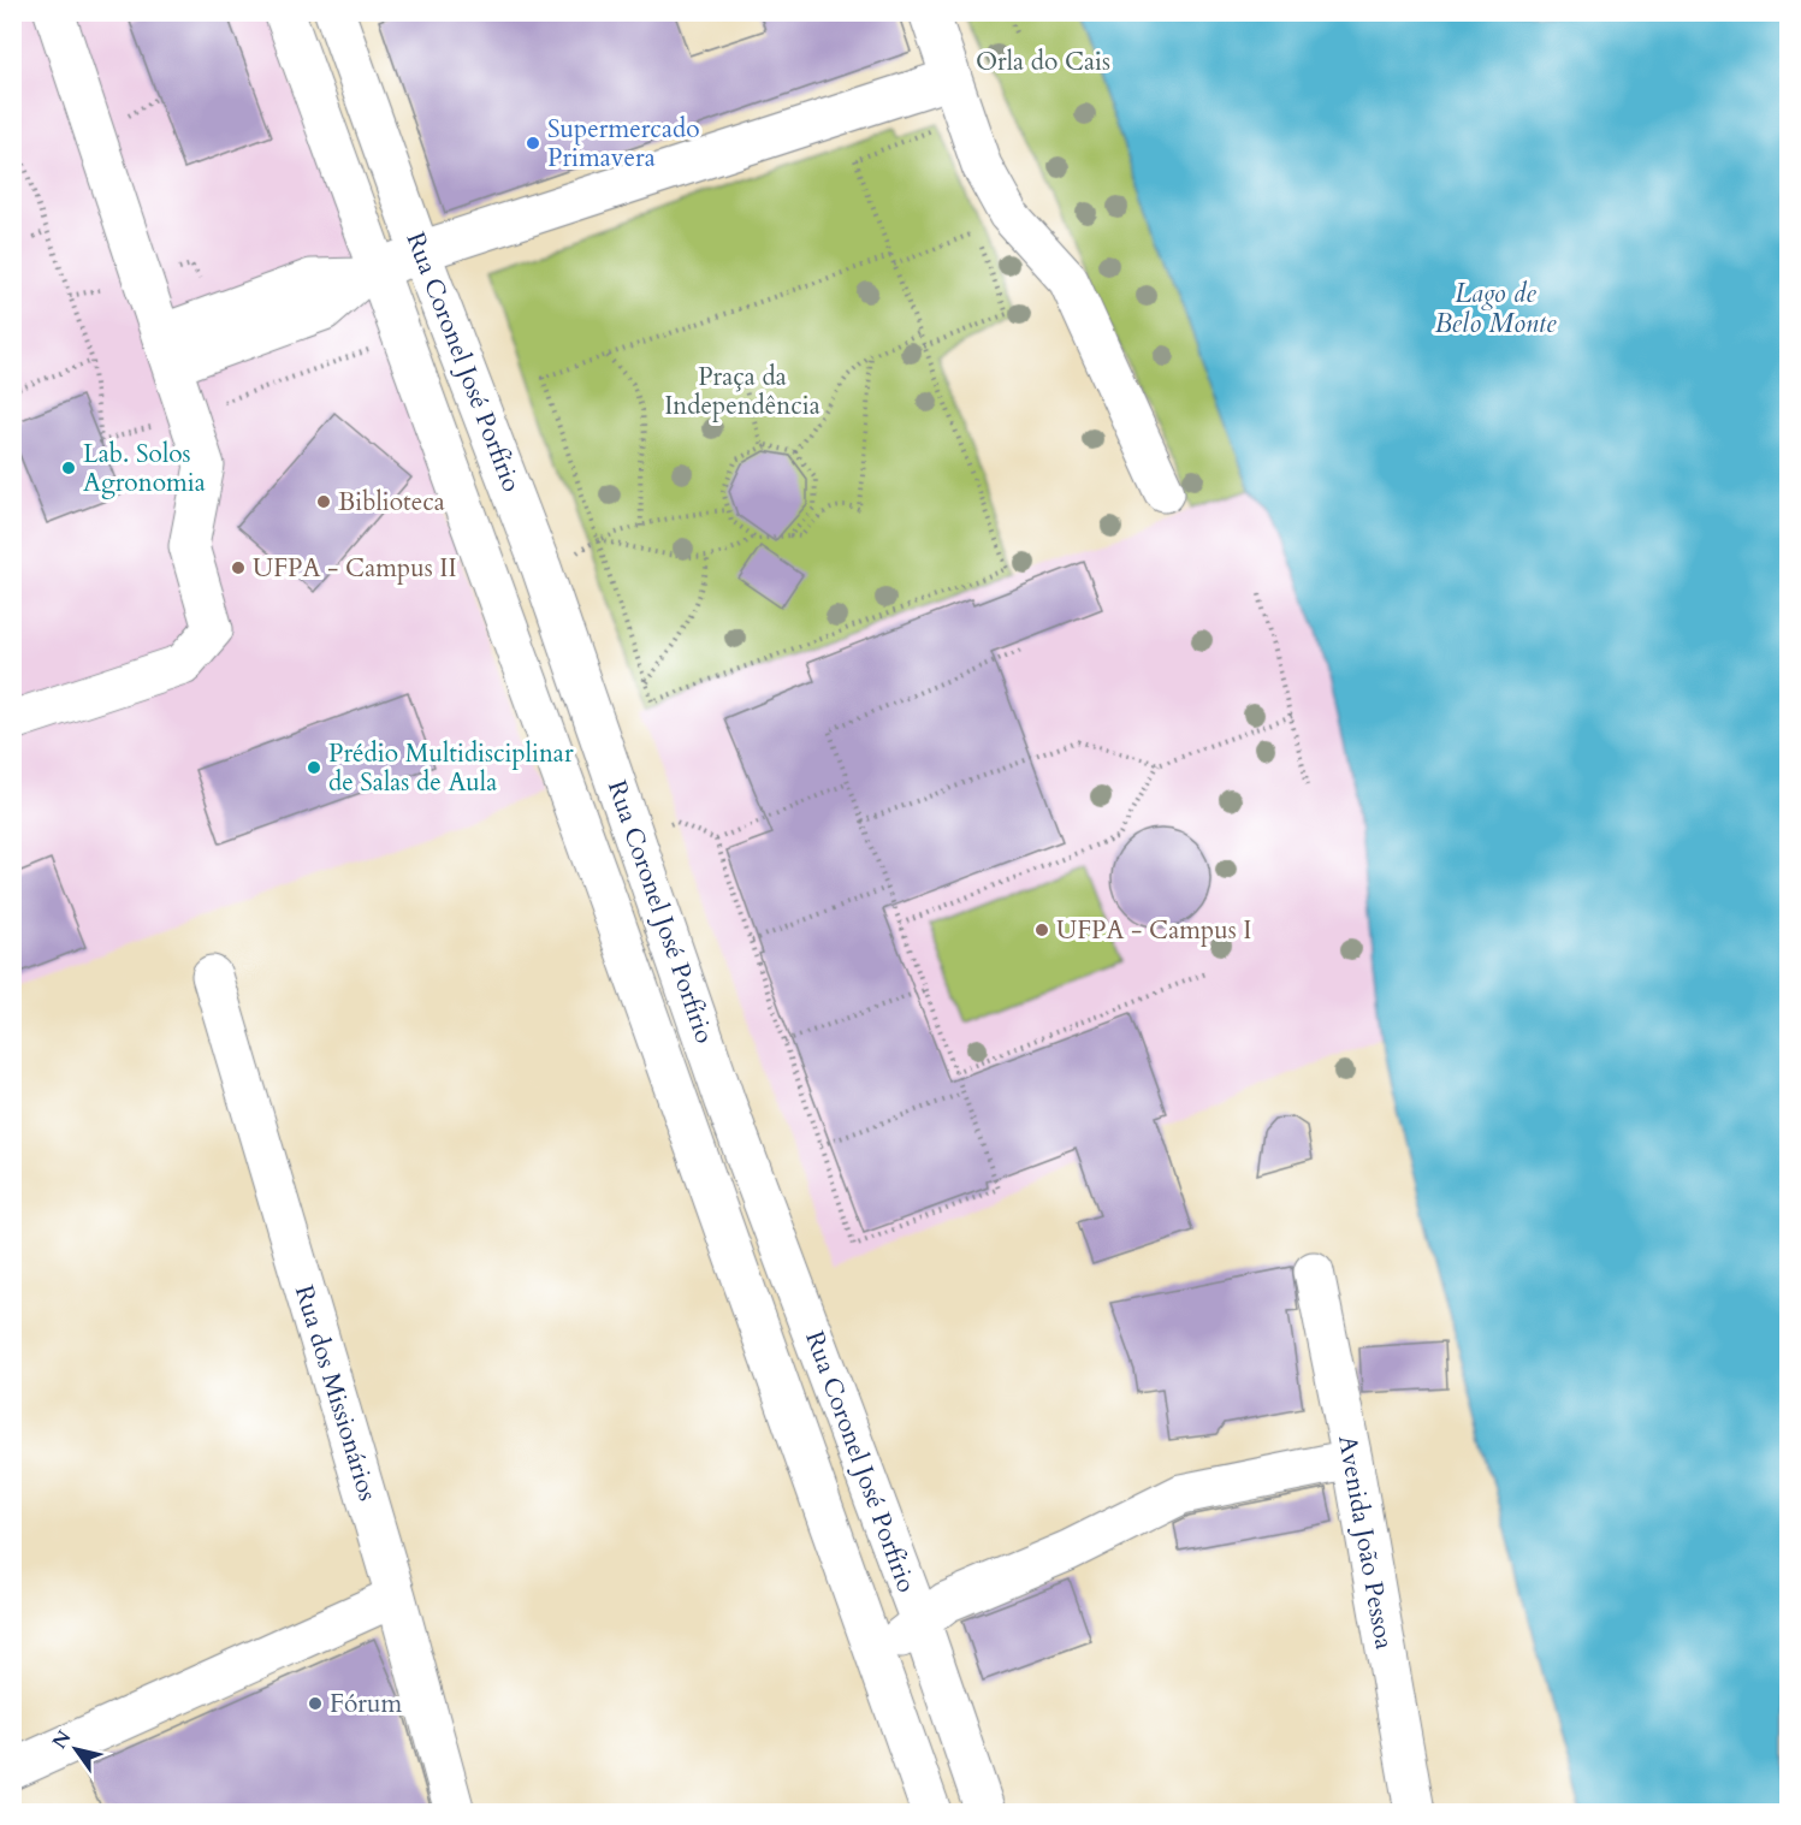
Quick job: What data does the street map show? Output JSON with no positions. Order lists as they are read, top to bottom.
{
  "streets": {
    "street": ["Rua Coronel José Porfírio", "Rua dos Missionários", "Avenida João Pessoa"]
  },
  "water": ["Lago de Belo Monte"],
  "parks": ["Orla do Cais", "Praça da Independência"],
  "places": [
    "Supermercado Primavera",
    "Lab. Solos Agronomia",
    "Biblioteca",
    "UFPA - Campus II",
    "Prédio Multidisciplinar de Salas de Aula",
    "UFPA - Campus I",
    "Fórum"
  ],
  "north": "top left"
}
